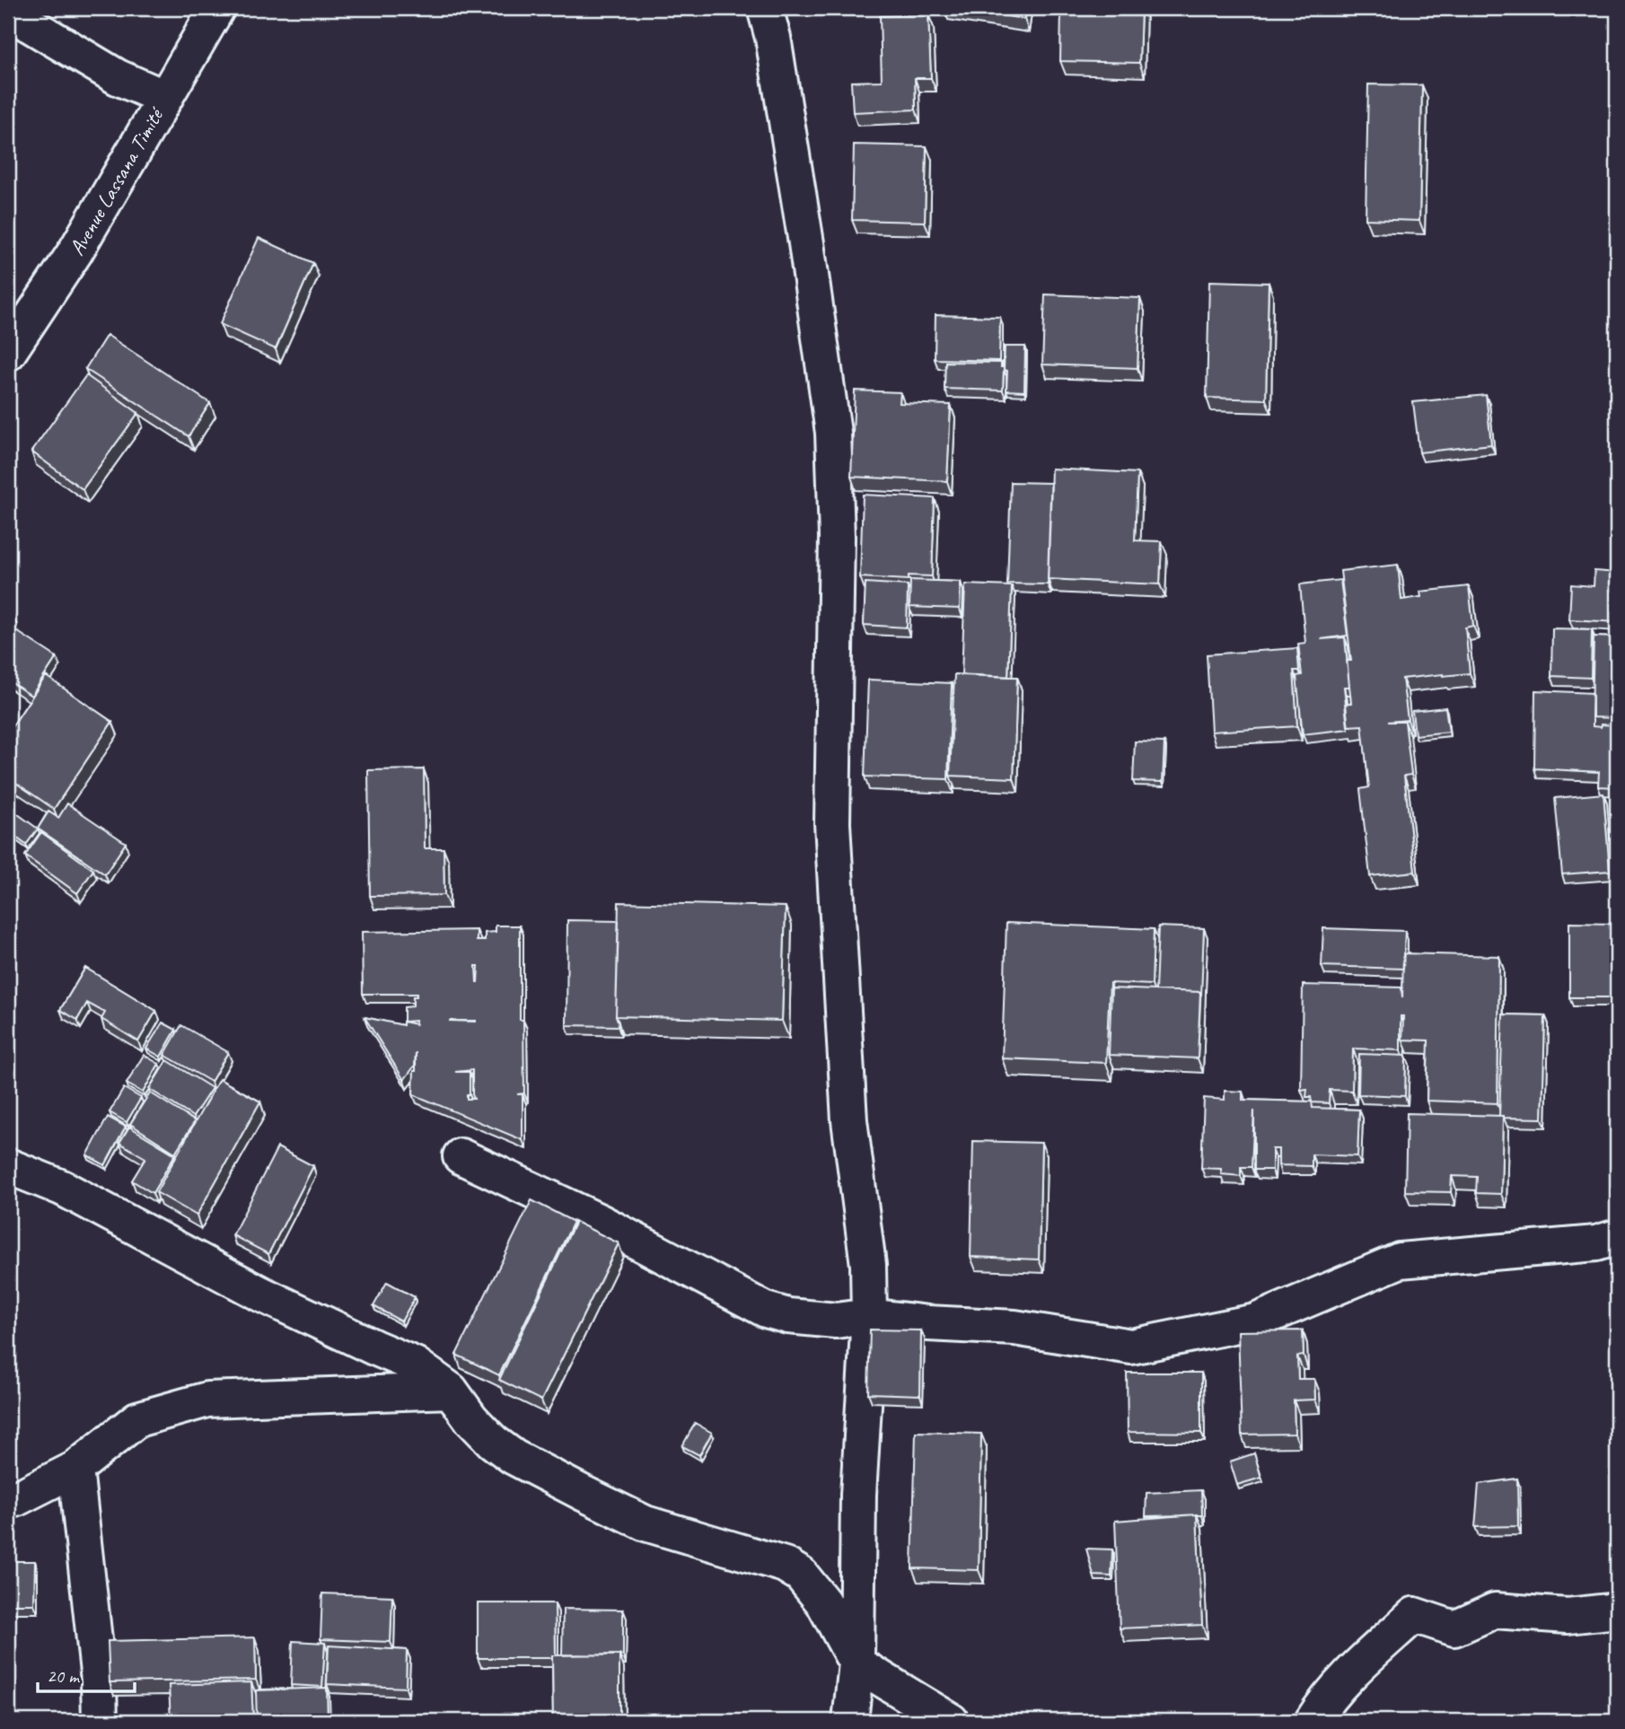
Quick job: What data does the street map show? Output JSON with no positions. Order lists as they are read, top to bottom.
{
  "streets": {
    "street": ["Avenue Lassana Timité"]
  },
  "scale_bar": "20 m"
}
